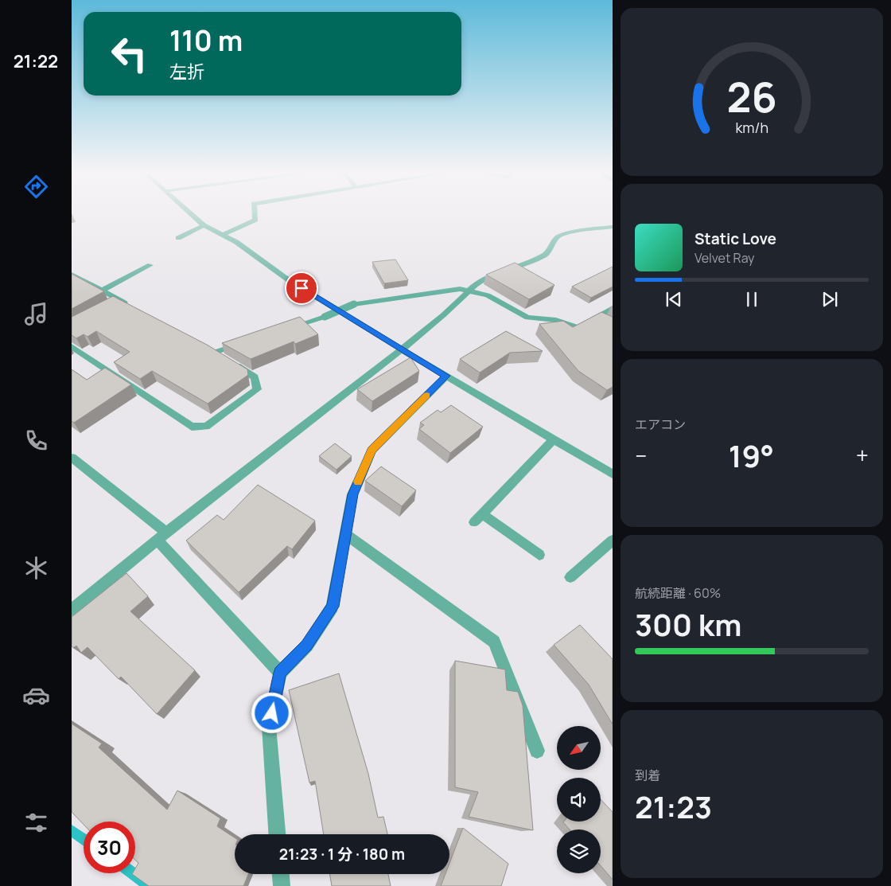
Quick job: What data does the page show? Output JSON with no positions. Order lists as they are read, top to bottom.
{
  "north": "bottom left",
  "page": {
    "tabs": "21:22",
    "turn": ["110 m", "左折"],
    "song": ["Static Love", "Velvet Ray"],
    "tile": [
      "エアコン",
      ["航続距離 · 60%", "300 km"],
      ["到着", "21:23"]
    ],
    "heat": ["−", "19°", "+"],
    "limit": "30",
    "trip": "21:23 · 1 分 · 180 m",
    "gauge": ["26", "km/h"]
  }
}
